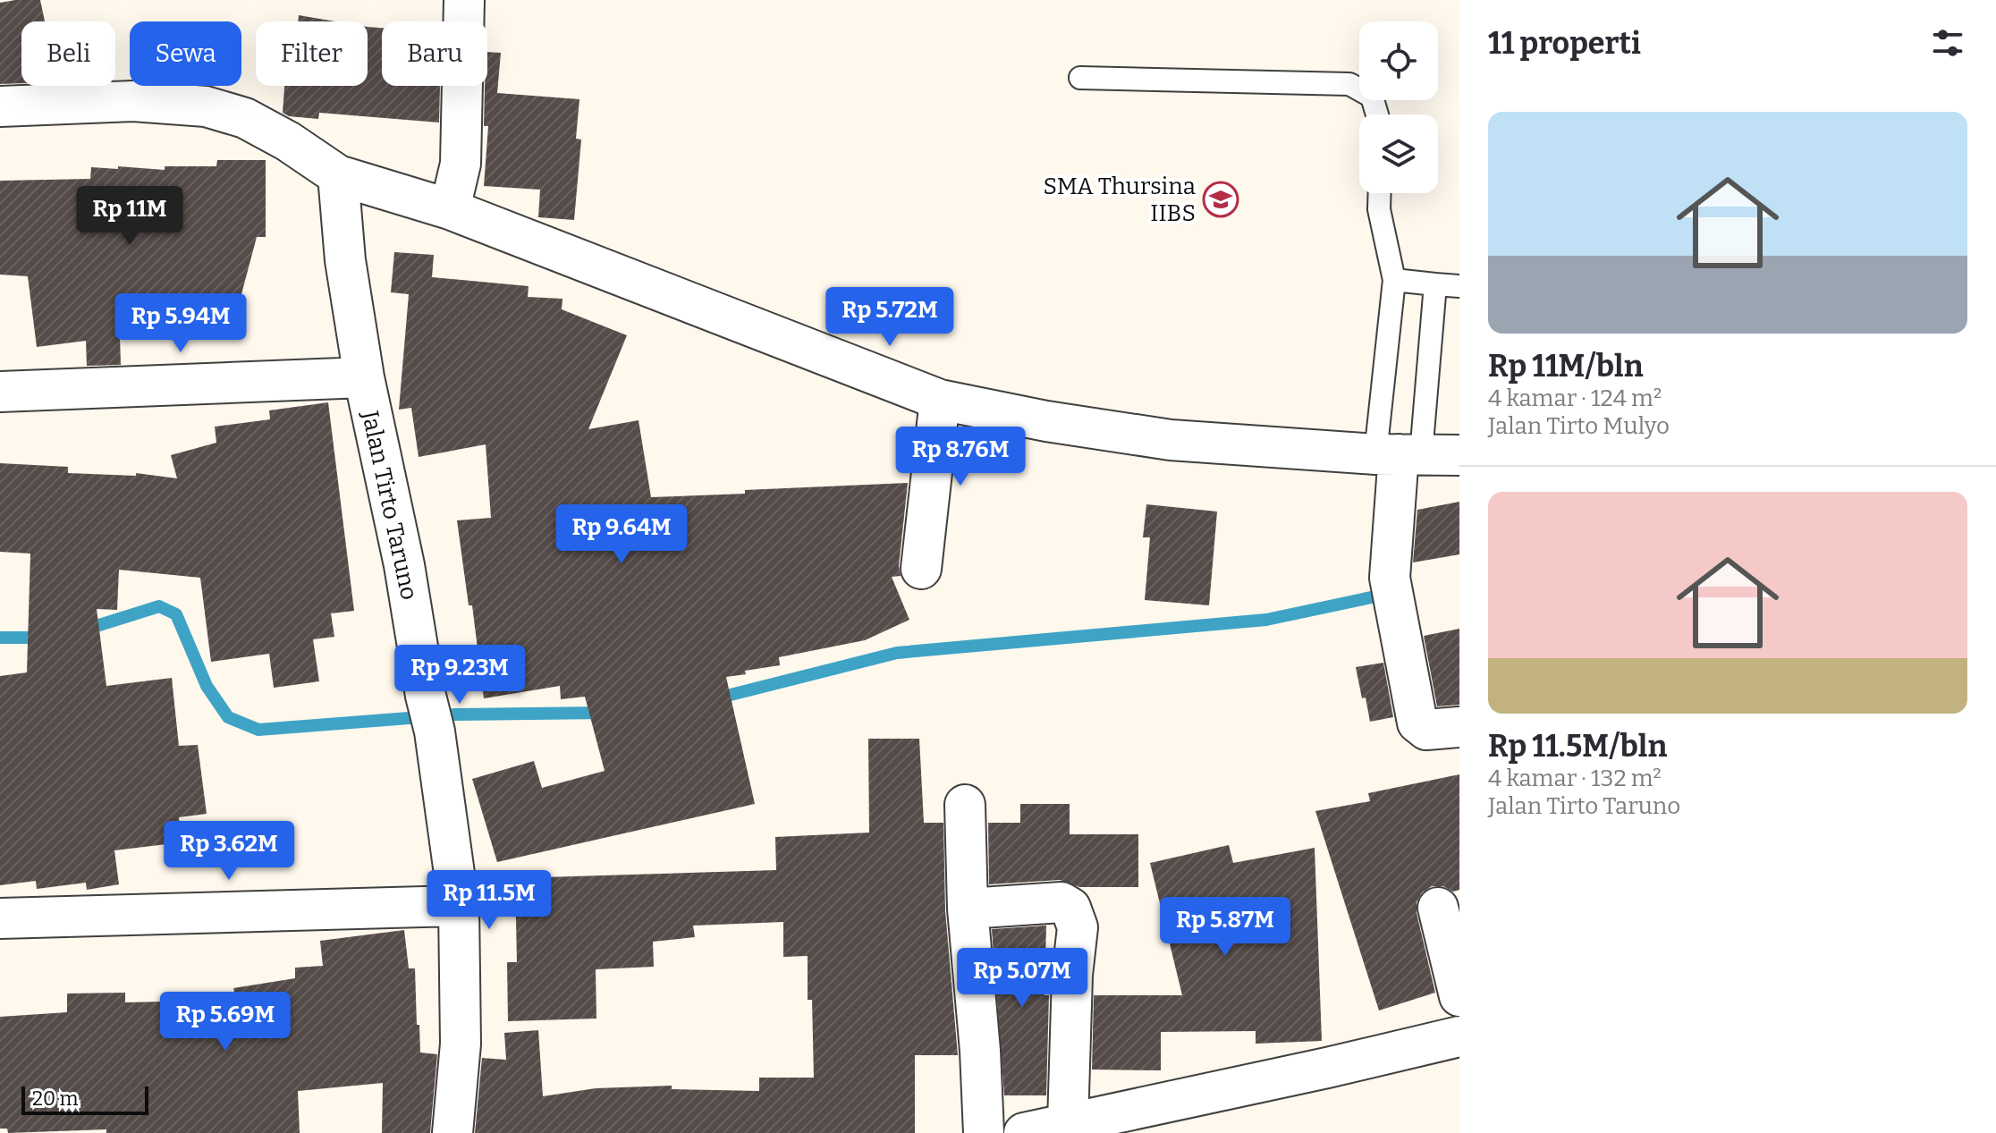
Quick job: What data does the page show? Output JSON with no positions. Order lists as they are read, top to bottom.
{
  "streets": {
    "street": ["Jalan Tirto Taruno"]
  },
  "places": {
    "school or university": ["SMA Thursina IIBS"]
  },
  "scale_bar": "20 m",
  "page": {
    "heading": "11 properti",
    "chip": [
      "Beli",
      "Sewa",
      "Filter",
      "Baru"
    ],
    "list": [
      {
        "name": "Rp 11M/bln",
        "note": "4 kamar · 124 m² · Jalan Tirto Mulyo"
      },
      {
        "name": "Rp 11.5M/bln",
        "note": "4 kamar · 132 m² · Jalan Tirto Taruno"
      }
    ],
    "price": [
      "Rp 11M",
      "Rp 5.72M",
      "Rp 5.94M",
      "Rp 8.76M",
      "Rp 9.64M",
      "Rp 9.23M",
      "Rp 3.62M",
      "Rp 11.5M",
      "Rp 5.87M",
      "Rp 5.07M",
      "Rp 5.69M"
    ],
    "scale": "20 m"
  }
}
